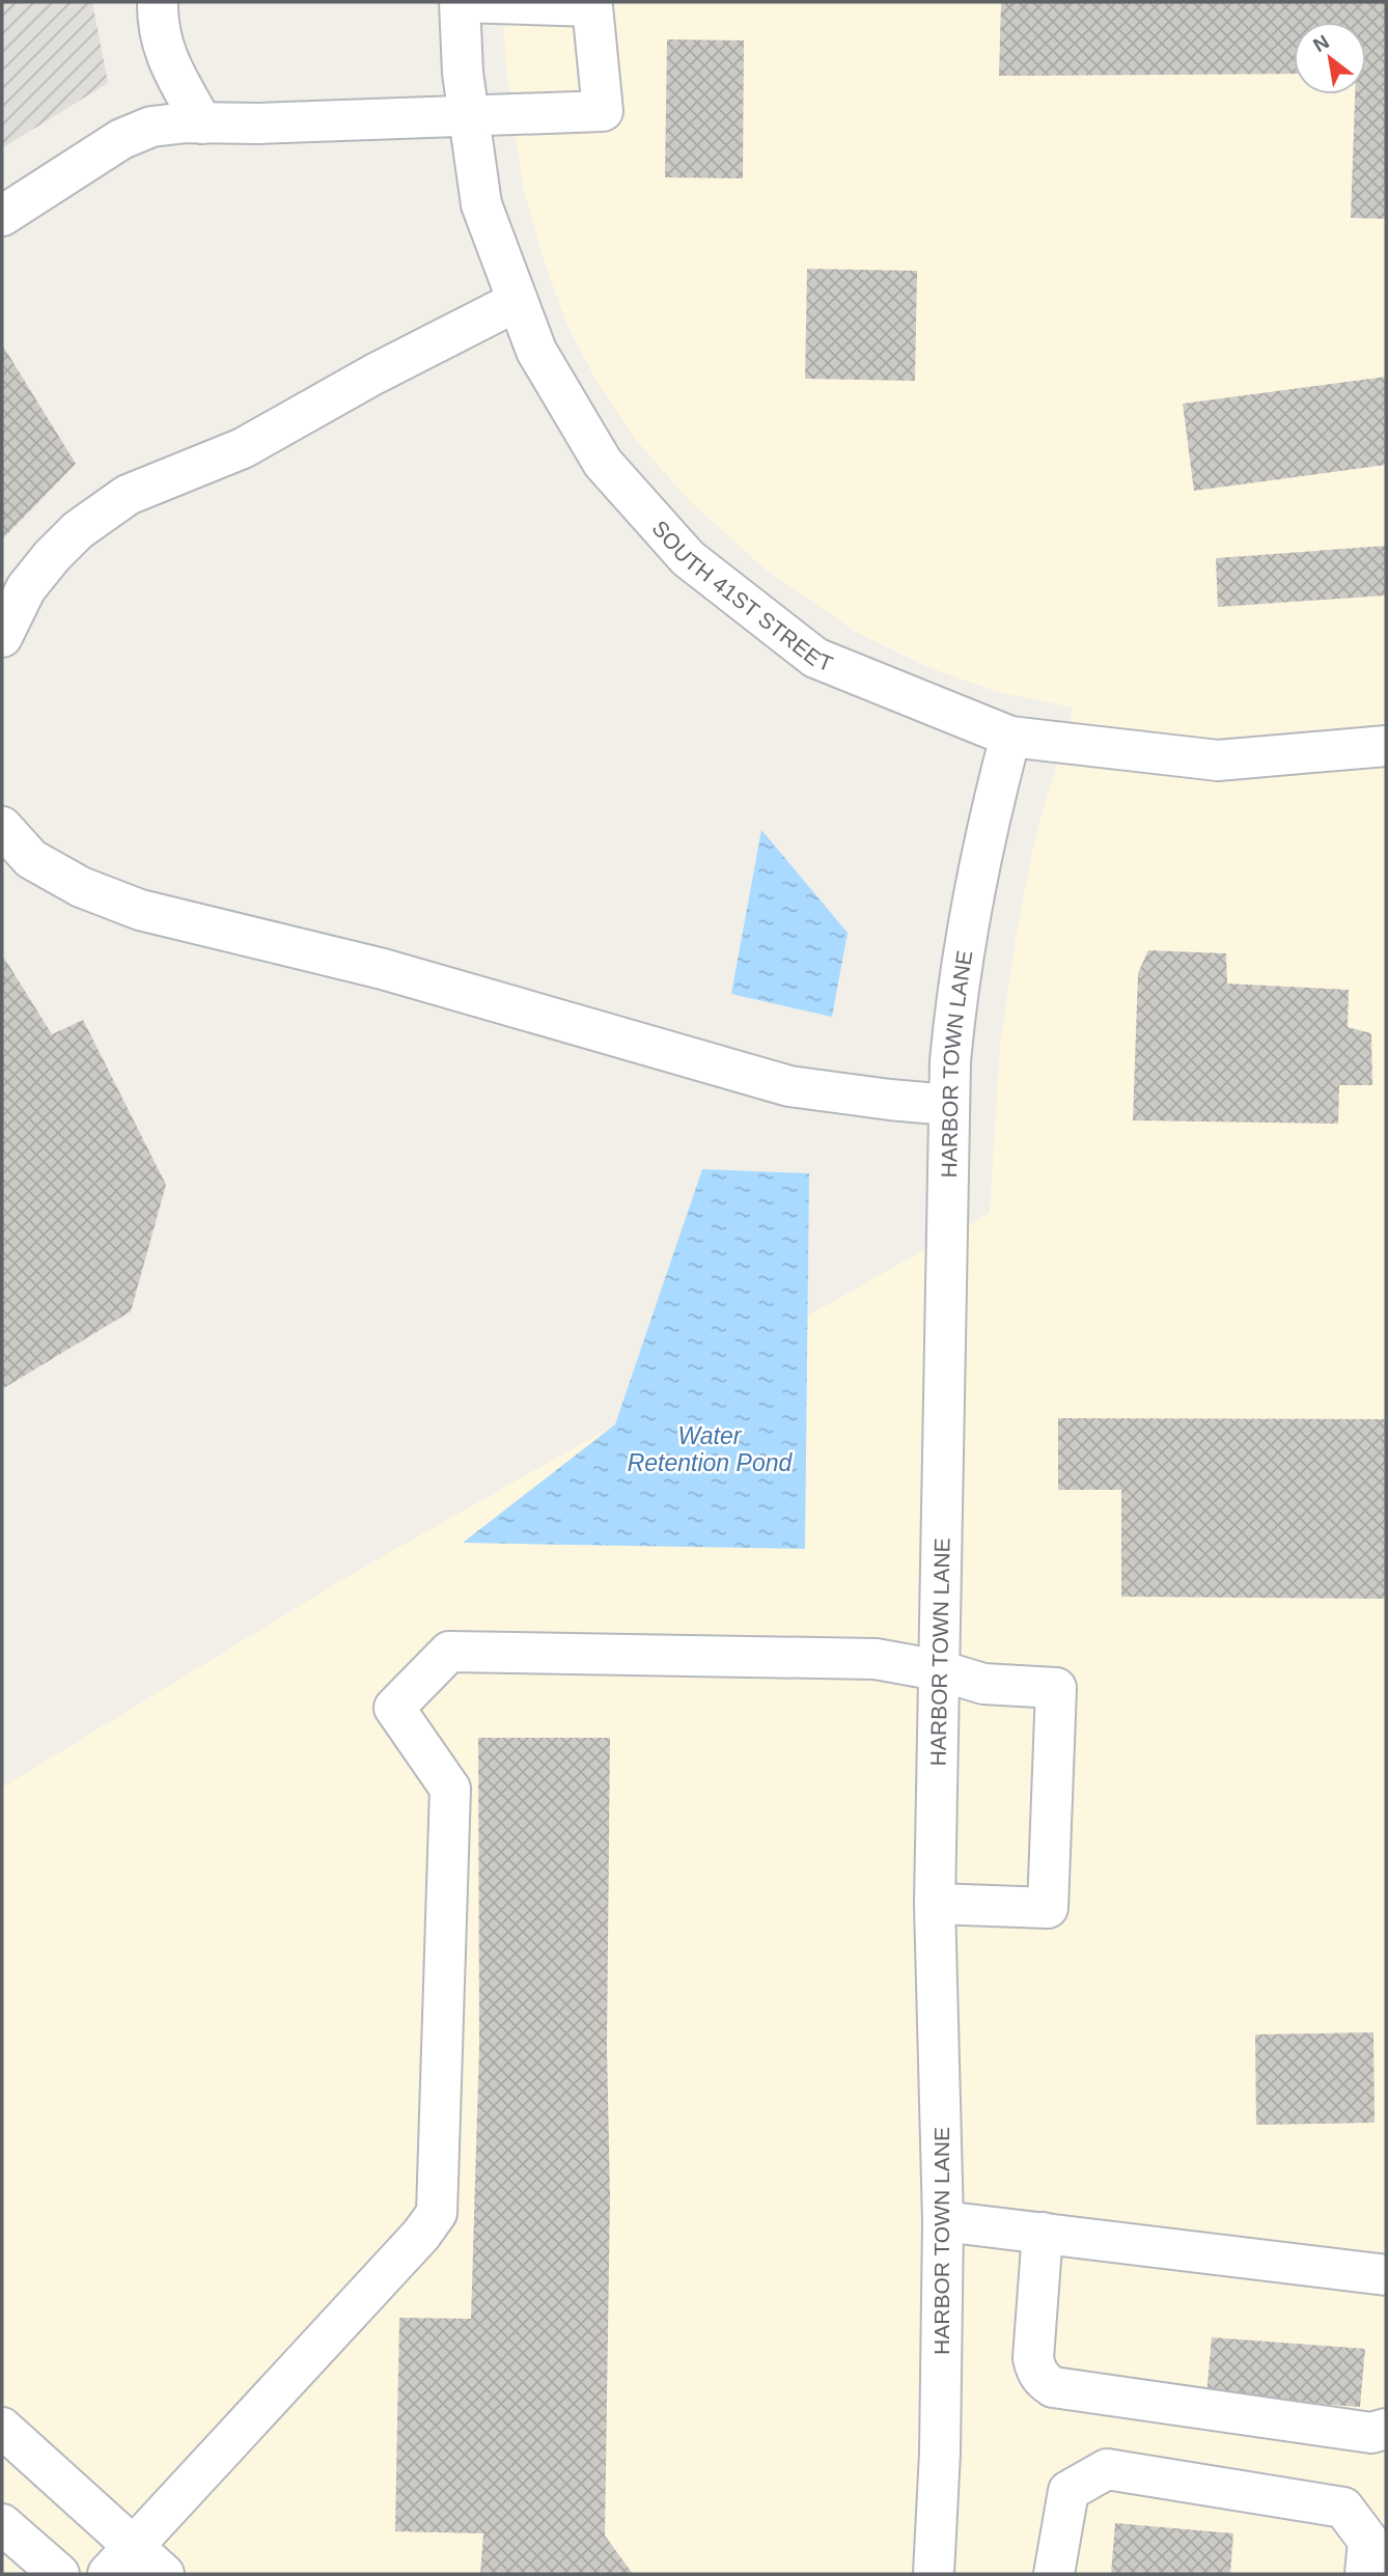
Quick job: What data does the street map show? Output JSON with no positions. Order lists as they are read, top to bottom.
{
  "streets": {
    "street": ["SOUTH 41ST STREET", "HARBOR TOWN LANE"]
  },
  "crossings": [
    ["SOUTH 41ST STREET", "HARBOR TOWN LANE"]
  ],
  "water": ["Water Retention Pond"],
  "north": "top left"
}
